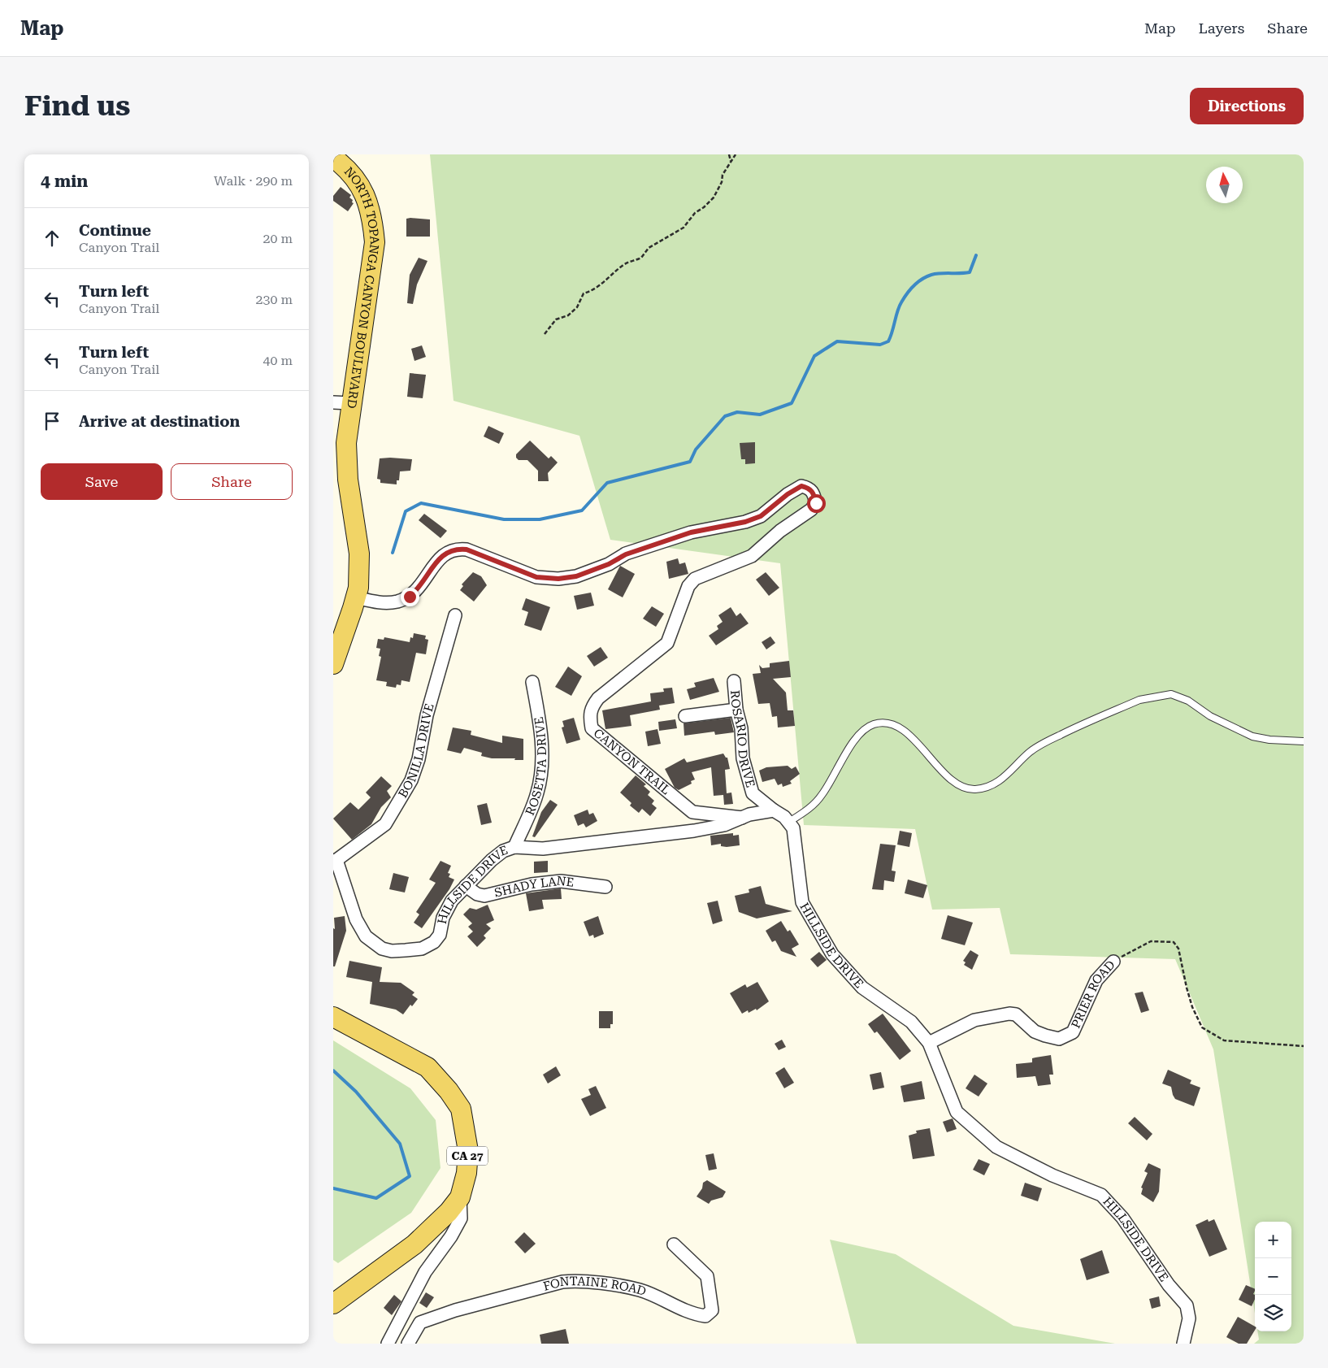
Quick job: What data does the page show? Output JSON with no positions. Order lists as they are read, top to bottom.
{
  "streets": {
    "main road": ["NORTH TOPANGA CANYON BOULEVARD", "CA 27"],
    "street": [
      "ROSARIO DRIVE",
      "BONILLA DRIVE",
      "CANYON TRAIL",
      "ROSETTA DRIVE",
      "HILLSIDE DRIVE",
      "SHADY LANE",
      "PRIER ROAD",
      "FONTAINE ROAD"
    ]
  },
  "crossings": [
    ["NORTH TOPANGA CANYON BOULEVARD", "CANYON TRAIL"],
    ["ROSARIO DRIVE", "HILLSIDE DRIVE"],
    ["BONILLA DRIVE", "HILLSIDE DRIVE"],
    ["CANYON TRAIL", "HILLSIDE DRIVE"],
    ["ROSETTA DRIVE", "HILLSIDE DRIVE"],
    ["HILLSIDE DRIVE", "SHADY LANE"],
    ["HILLSIDE DRIVE", "PRIER ROAD"]
  ],
  "north": "top",
  "page": {
    "header": "Map",
    "nav": ["Map", "Layers", "Share"],
    "buttons": [
      "Directions",
      ["Save", "Share"]
    ],
    "title": "Find us",
    "heading": ["4 min", "Walk · 290 m"],
    "list": [
      ["Continue", "Canyon Trail", "20 m"],
      ["Turn left", "Canyon Trail", "230 m"],
      ["Turn left", "Canyon Trail", "40 m"],
      "Arrive at destination"
    ],
    "map_buttons": ["+", "−"]
  }
}
